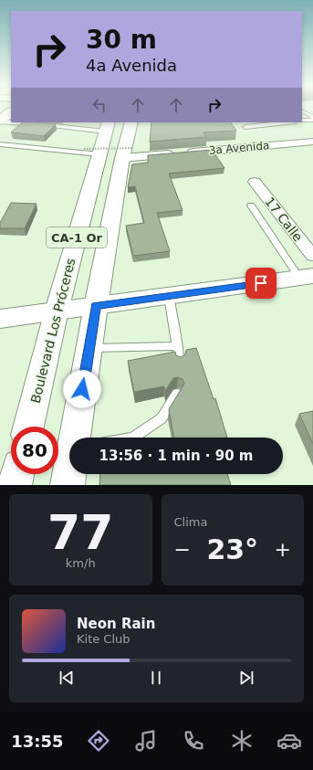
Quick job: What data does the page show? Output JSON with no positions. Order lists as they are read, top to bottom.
{
  "streets": {
    "main road": ["CA-1 Or", "Boulevard Los Próceres"],
    "street": ["3a Avenida", "17 Calle"]
  },
  "crossings": [
    ["3a Avenida", "CA-1 Or"]
  ],
  "page": {
    "turn": ["30 m", "4a Avenida"],
    "limit": "80",
    "trip": "13:56 · 1 min · 90 m",
    "tile": [
      ["77", "km/h"],
      "Clima"
    ],
    "heat": ["−", "23°", "+"],
    "song": ["Neon Rain", "Kite Club"],
    "tabs": "13:55"
  }
}
